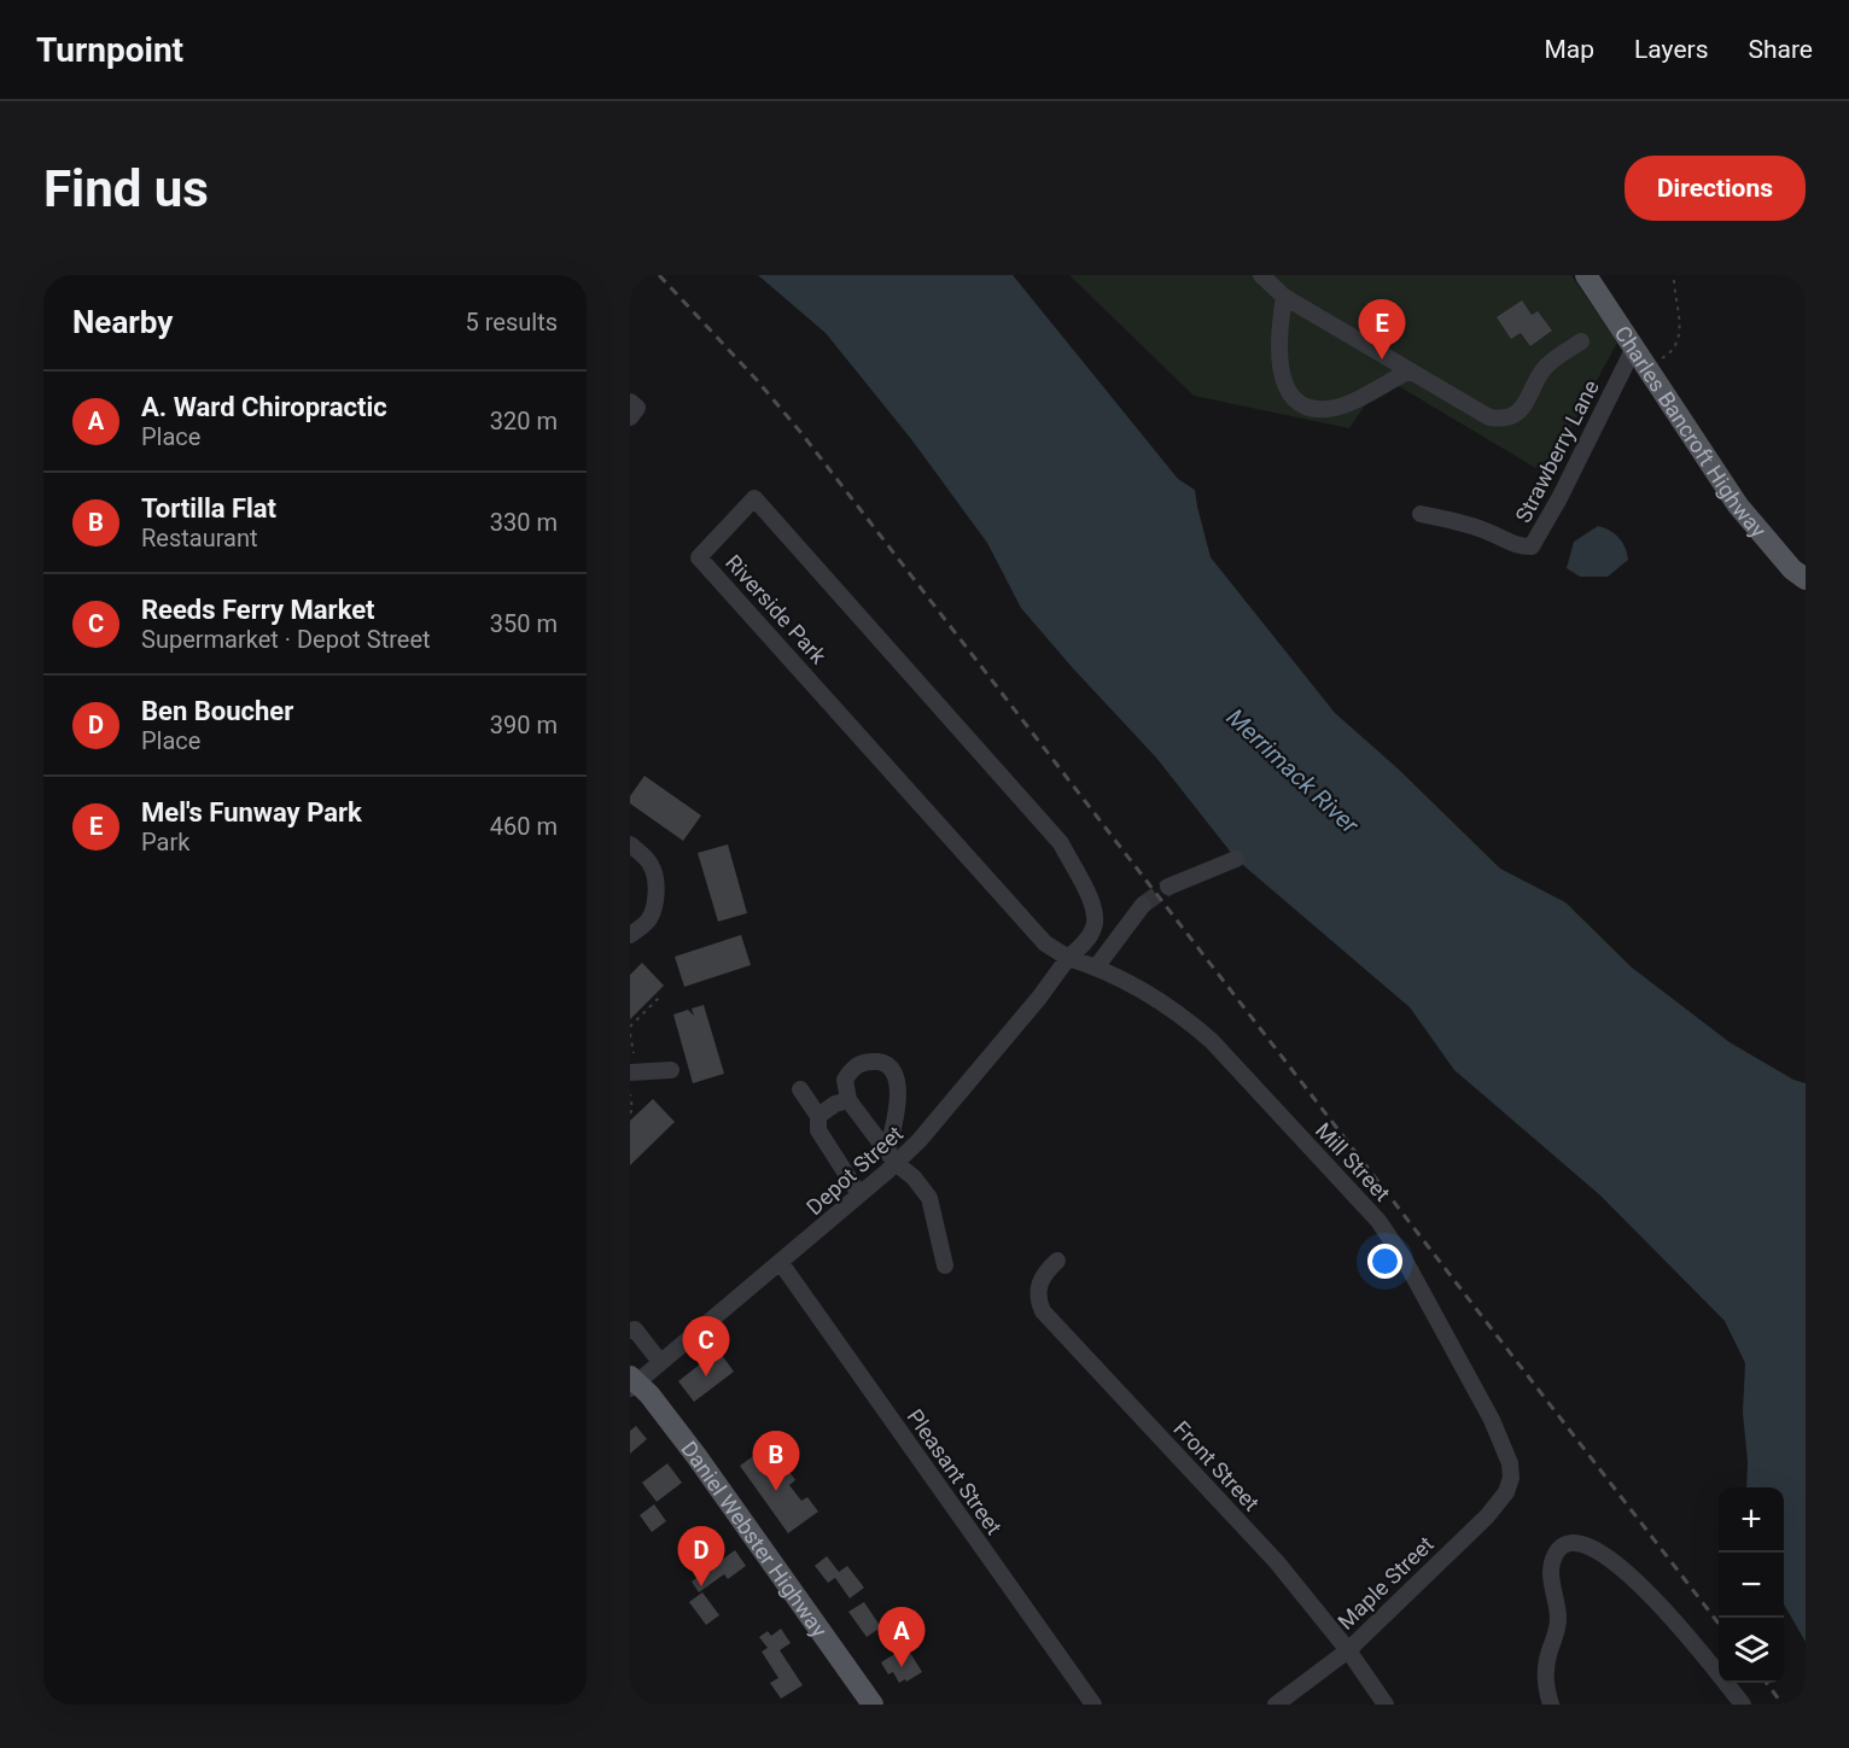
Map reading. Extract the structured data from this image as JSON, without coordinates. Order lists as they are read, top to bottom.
{
  "streets": {
    "main road": ["Charles Bancroft Highway", "Daniel Webster Highway"],
    "street": [
      "Strawberry Lane",
      "Riverside Park",
      "Mill Street",
      "Depot Street",
      "Front Street",
      "Pleasant Street",
      "Maple Street"
    ]
  },
  "crossings": [
    ["Charles Bancroft Highway", "Strawberry Lane"],
    ["Riverside Park", "Mill Street"],
    ["Riverside Park", "Depot Street"],
    ["Mill Street", "Depot Street"],
    ["Mill Street", "Maple Street"],
    ["Depot Street", "Pleasant Street"],
    ["Depot Street", "Daniel Webster Highway"],
    ["Front Street", "Maple Street"]
  ],
  "water": ["Merrimack River"],
  "page": {
    "header": "Turnpoint",
    "nav": ["Map", "Layers", "Share"],
    "buttons": "Directions",
    "title": "Find us",
    "heading": ["Nearby", "5 results"],
    "pins": [
      "E",
      "C",
      "B",
      "D",
      "A"
    ],
    "list": [
      {
        "mark": "A",
        "name": "A. Ward Chiropractic",
        "note": "Place",
        "value": "320 m"
      },
      {
        "mark": "B",
        "name": "Tortilla Flat",
        "note": "Restaurant",
        "value": "330 m"
      },
      {
        "mark": "C",
        "name": "Reeds Ferry Market",
        "note": "Supermarket · Depot Street",
        "value": "350 m"
      },
      {
        "mark": "D",
        "name": "Ben Boucher",
        "note": "Place",
        "value": "390 m"
      },
      {
        "mark": "E",
        "name": "Mel's Funway Park",
        "note": "Park",
        "value": "460 m"
      }
    ],
    "map_buttons": ["+", "−"]
  }
}
